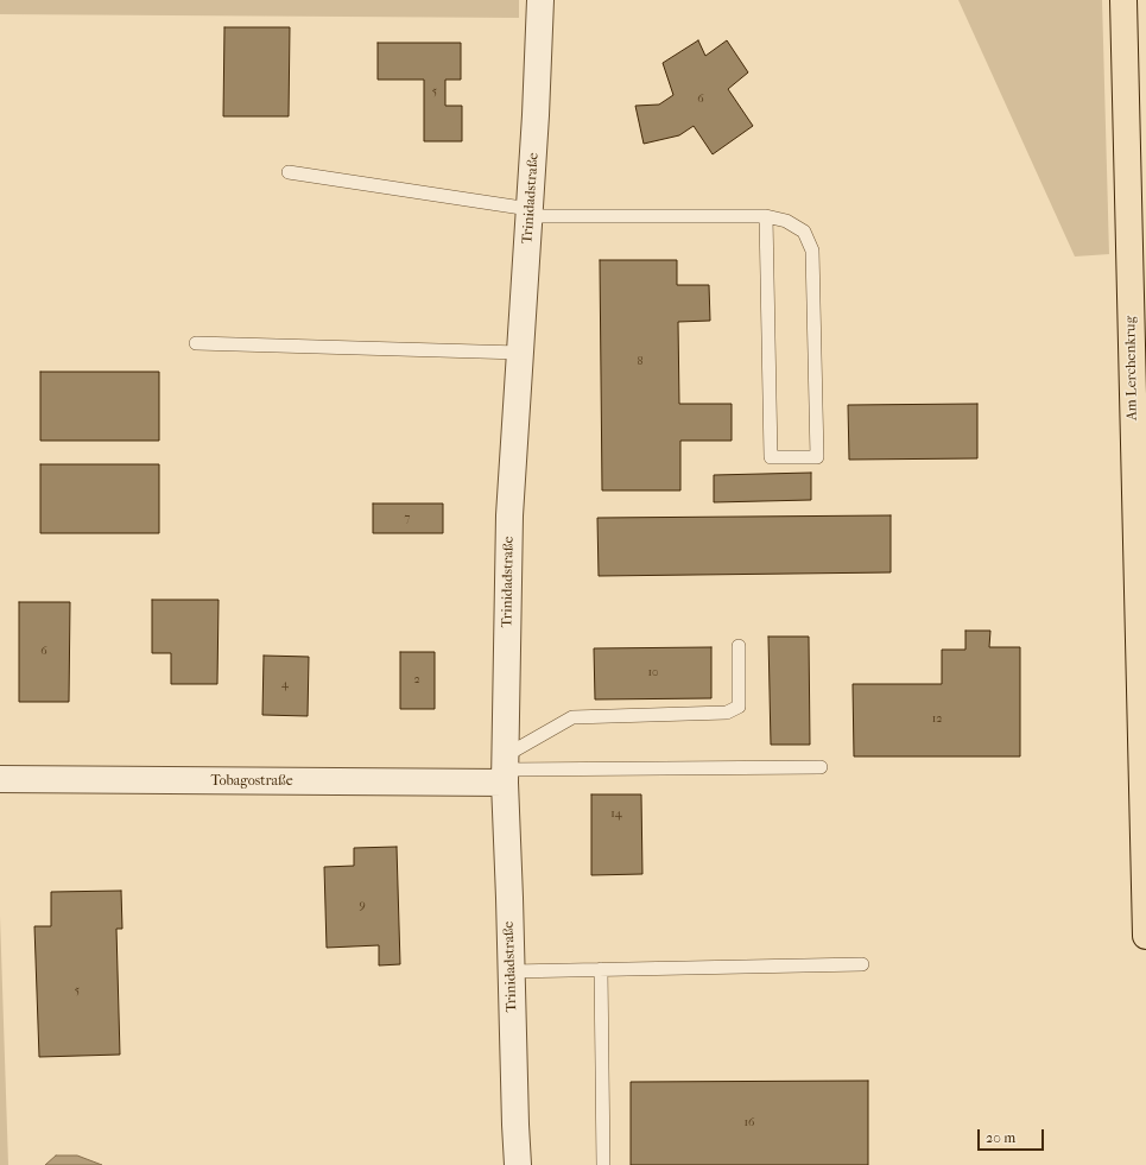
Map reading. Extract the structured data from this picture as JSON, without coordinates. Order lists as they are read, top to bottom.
{
  "streets": {
    "main road": ["Am Lerchenkrug"],
    "street": ["Trinidadstraße", "Tobagostraße"]
  },
  "crossings": [
    ["Trinidadstraße", "Tobagostraße"]
  ],
  "house_numbers": [
    "5",
    "6",
    "8",
    "7",
    "6",
    "10",
    "2",
    "4",
    "12",
    "14",
    "9",
    "5",
    "16"
  ],
  "scale_bar": "20 m"
}
